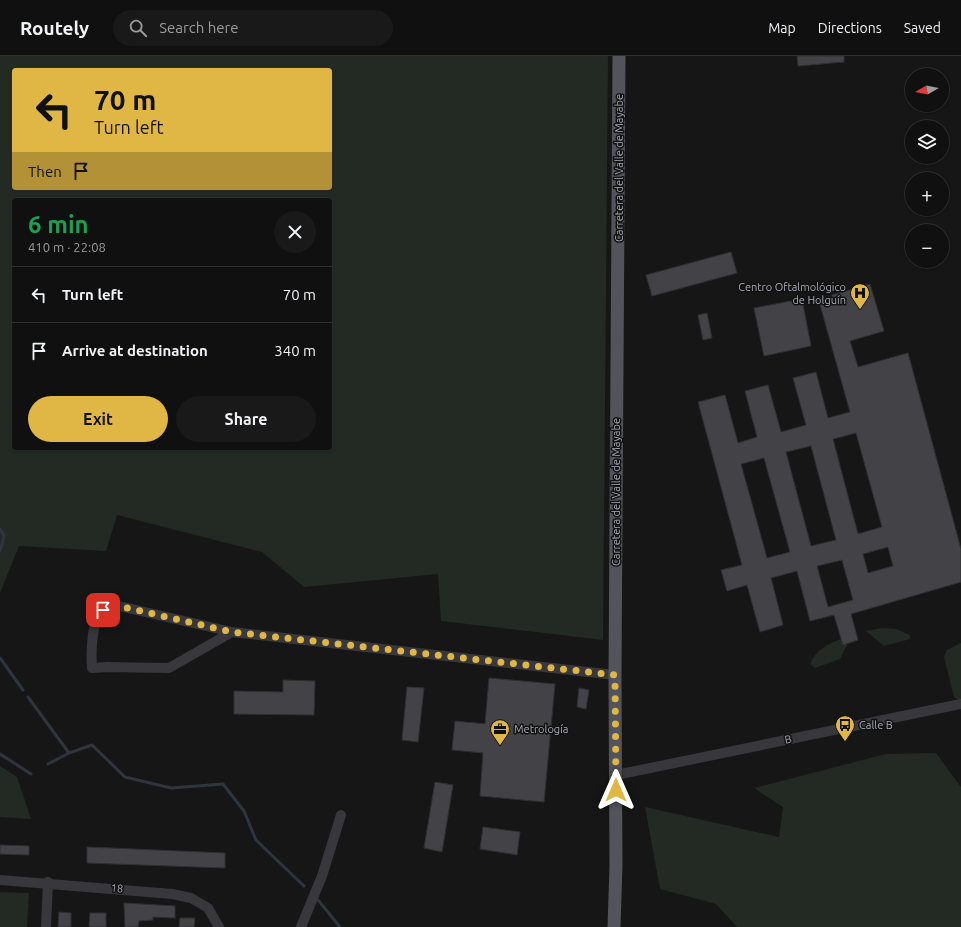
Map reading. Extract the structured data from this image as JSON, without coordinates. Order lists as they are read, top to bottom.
{
  "streets": {
    "main road": ["Carretera del Valle de Mayabe"],
    "street": ["B", "18"]
  },
  "crossings": [
    ["Carretera del Valle de Mayabe", "B"]
  ],
  "places": {
    "hospital": ["Centro Oftalmológico de Holguín"],
    "bus stop": ["Calle B"],
    "office": ["Metrología"]
  },
  "north": "left",
  "page": {
    "header": "Routely",
    "search": "Search here",
    "nav": ["Map", "Directions", "Saved"],
    "map_buttons": ["+", "−"],
    "turn": ["70 m", "Turn left"],
    "then": "Then",
    "heading": ["6 min", "410 m · 22:08"],
    "list": [
      {
        "name": "Turn left",
        "value": "70 m"
      },
      {
        "name": "Arrive at destination",
        "value": "340 m"
      }
    ],
    "buttons": ["Exit", "Share"]
  }
}
